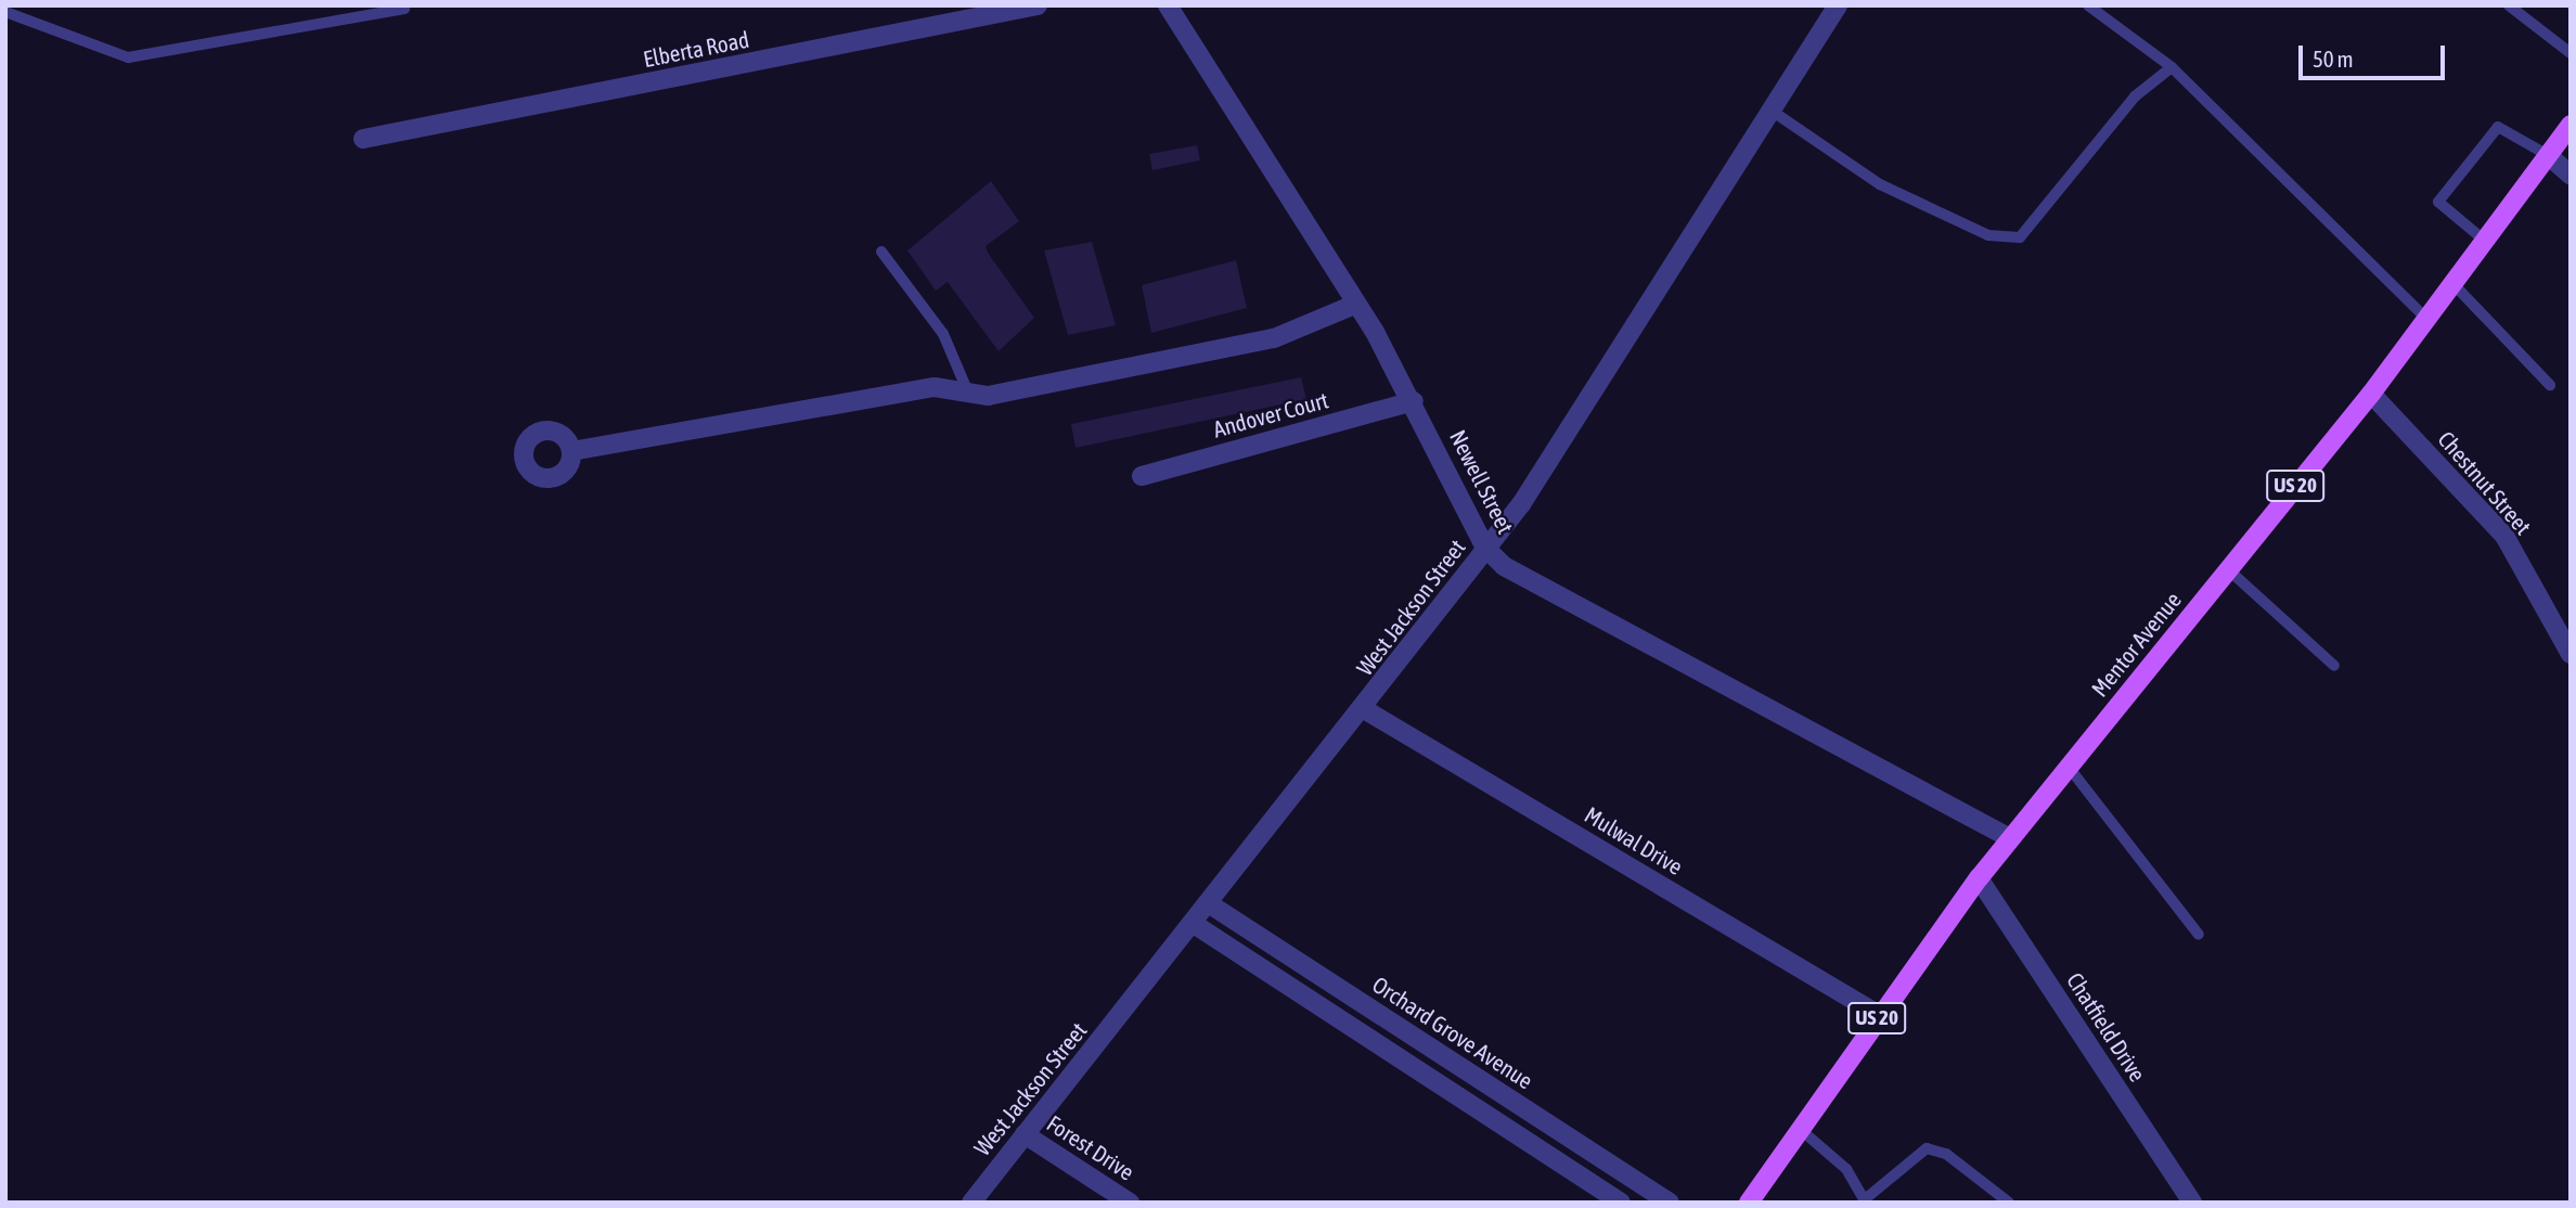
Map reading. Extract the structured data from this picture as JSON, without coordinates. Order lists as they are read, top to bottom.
{
  "streets": {
    "main road": ["US 20", "Mentor Avenue"],
    "street": [
      "Elberta Road",
      "Andover Court",
      "Newell Street",
      "Chestnut Street",
      "West Jackson Street",
      "Mulwal Drive",
      "Chatfield Drive",
      "Orchard Grove Avenue",
      "Forest Drive"
    ]
  },
  "crossings": [
    ["Andover Court", "Newell Street"],
    ["Newell Street", "West Jackson Street"],
    ["Newell Street", "Mentor Avenue"],
    ["Chestnut Street", "Mentor Avenue"],
    ["West Jackson Street", "Mulwal Drive"],
    ["West Jackson Street", "Orchard Grove Avenue"],
    ["West Jackson Street", "Forest Drive"],
    ["Mentor Avenue", "Mulwal Drive"],
    ["Mentor Avenue", "Chatfield Drive"]
  ],
  "scale_bar": "50 m"
}
